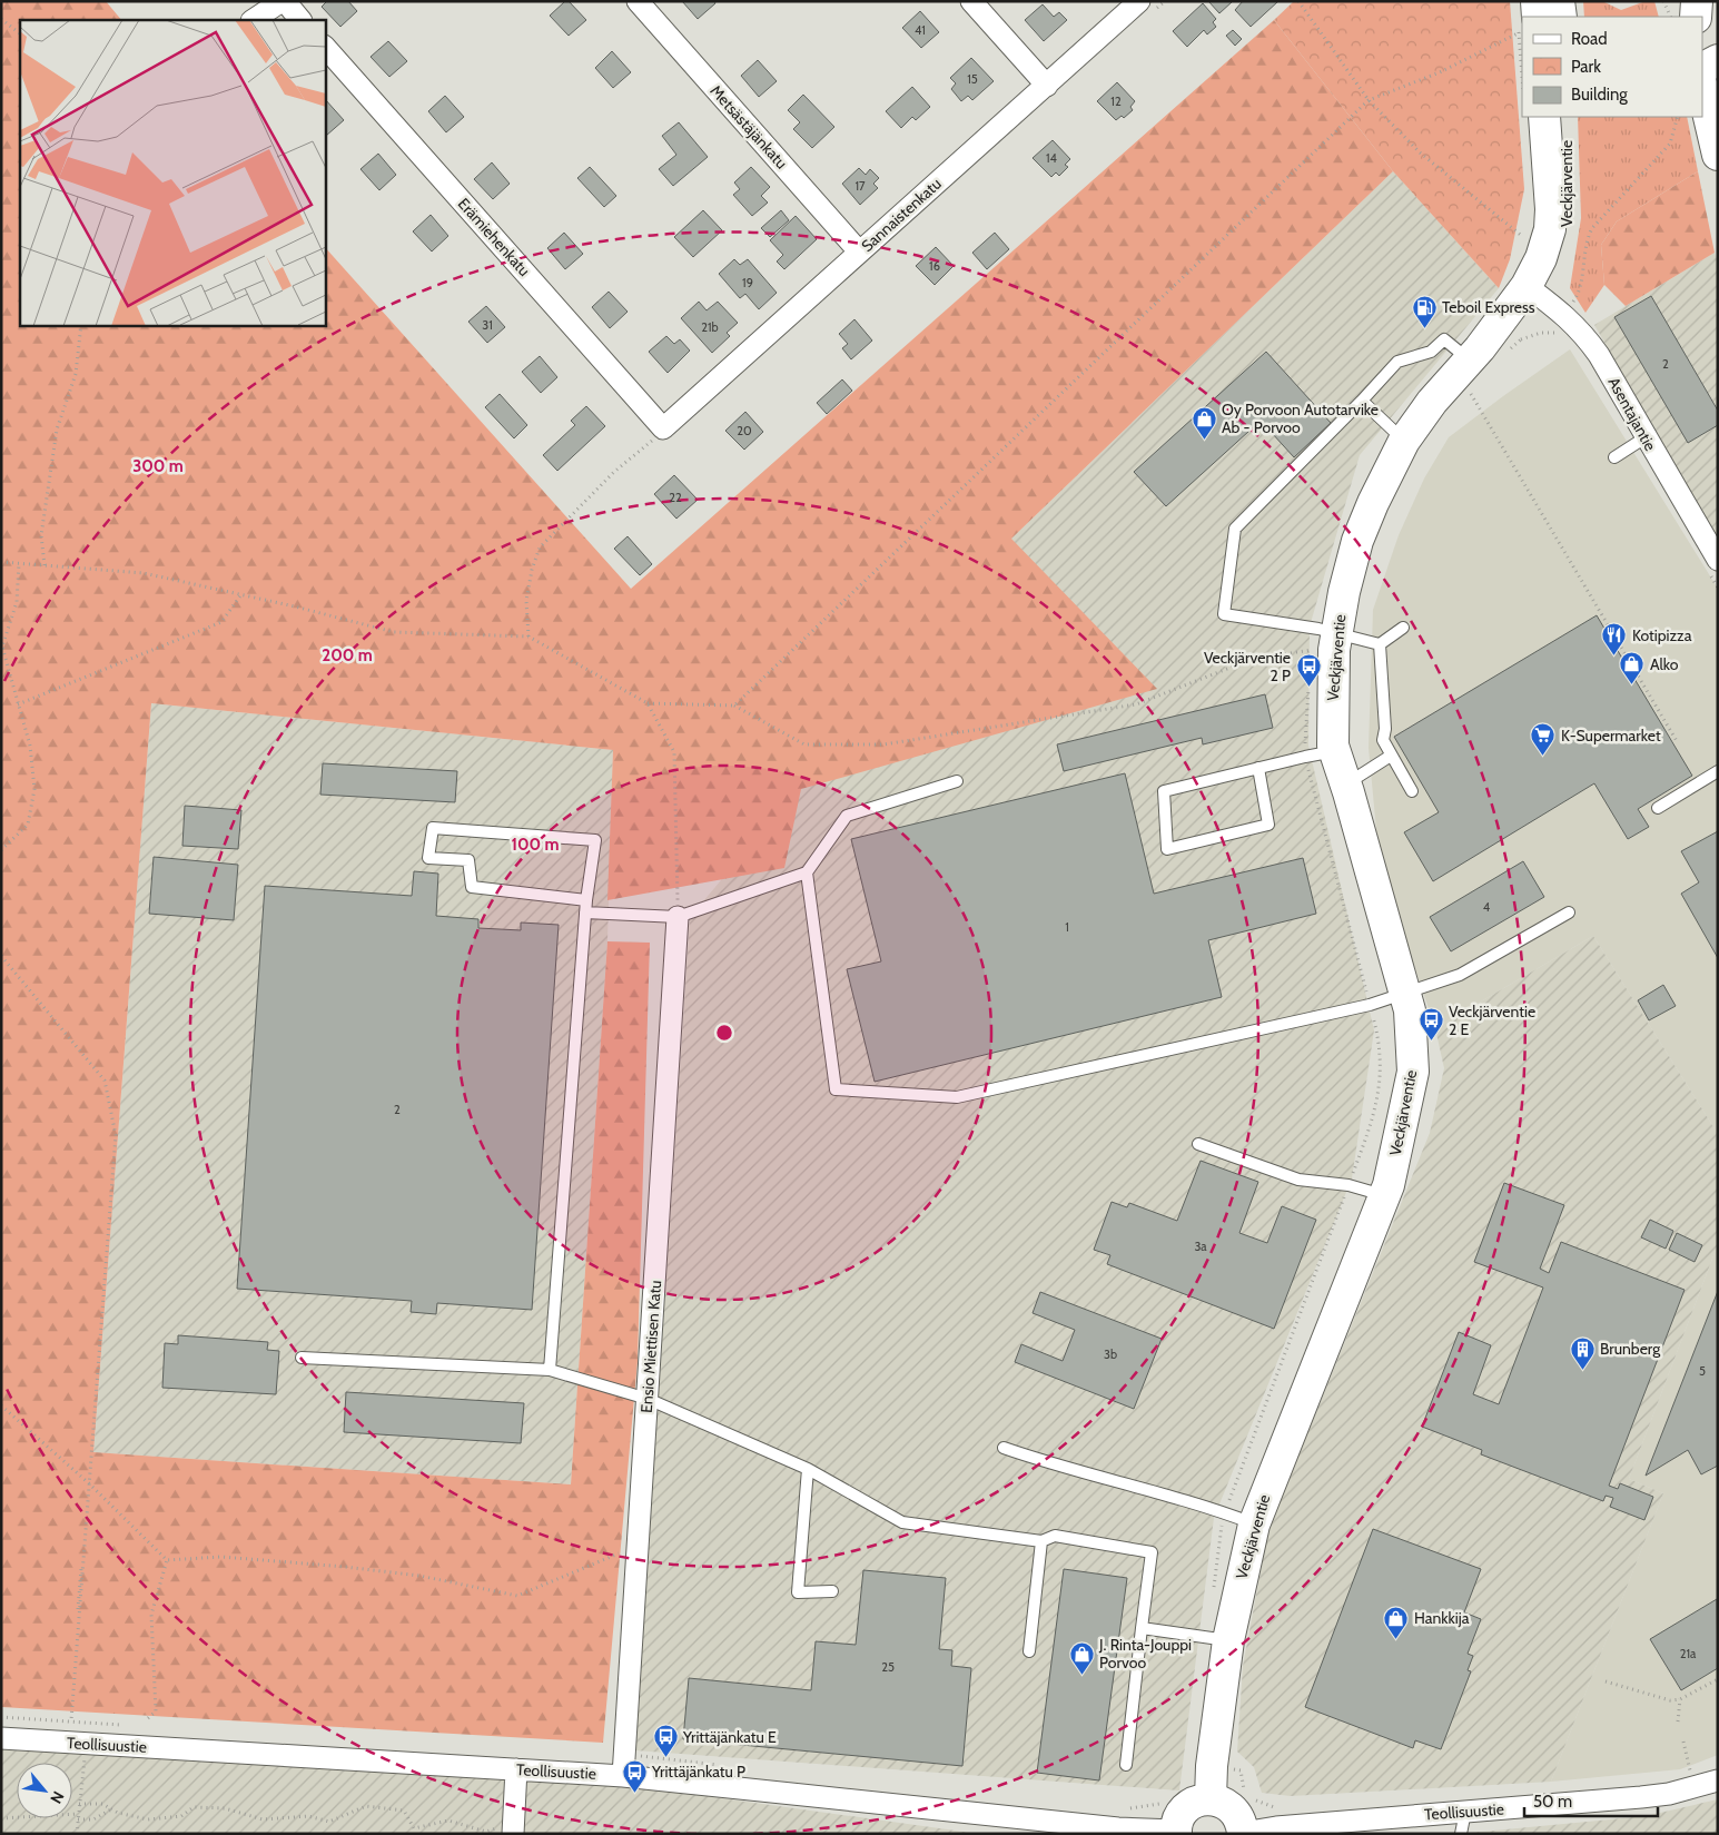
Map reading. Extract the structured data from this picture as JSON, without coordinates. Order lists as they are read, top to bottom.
{
  "streets": {
    "main road": ["Veckjärventie"],
    "street": [
      "Metsästäjänkatu",
      "Sannaistenkatu",
      "Erämiehenkatu",
      "Asentajantie",
      "Ensio Miettisen Katu",
      "Teollisuustie"
    ]
  },
  "crossings": [
    ["Metsästäjänkatu", "Sannaistenkatu"],
    ["Veckjärventie", "Asentajantie"],
    ["Sannaistenkatu", "Erämiehenkatu"],
    ["Ensio Miettisen Katu", "Teollisuustie"]
  ],
  "places": {
    "fuel station": ["Teboil Express"],
    "shop": [
      "Oy Porvoon Autotarvike Ab - Porvoo",
      "Alko",
      "Hankkija",
      "J. Rinta-Jouppi Porvoo"
    ],
    "restaurant": ["Kotipizza"],
    "bus stop": [
      "Veckjärventie 2 P",
      "Veckjärventie 2 E",
      "Yrittäjänkatu E",
      "Yrittäjänkatu P"
    ],
    "supermarket": ["K-Supermarket"],
    "building": ["Brunberg"]
  },
  "house_numbers": [
    "41",
    "15",
    "12",
    "14",
    "17",
    "16",
    "19",
    "31",
    "21b",
    "2",
    "20",
    "22",
    "4",
    "1",
    "2",
    "3a",
    "3b",
    "5",
    "21a",
    "25"
  ],
  "legend": ["Road", "Park", "Building"],
  "scale_bar": "50 m",
  "north": "bottom right",
  "rings": ["300 m", "200 m", "100 m"]
}
